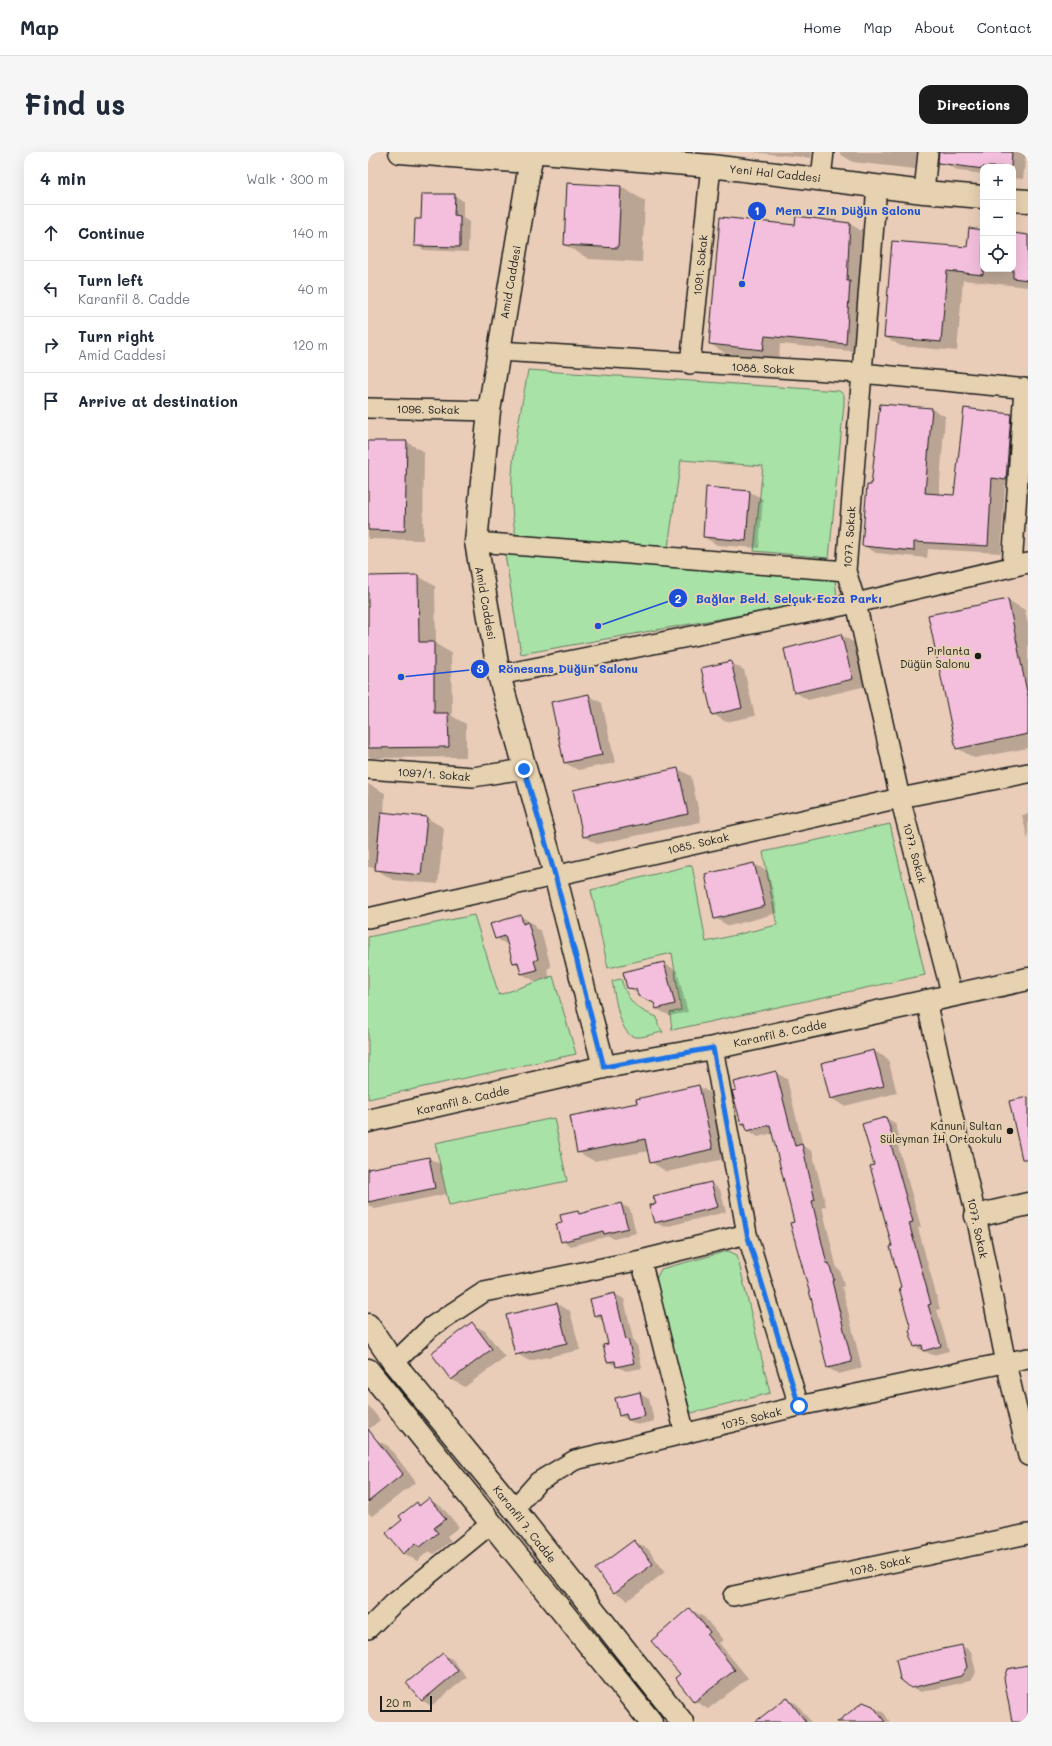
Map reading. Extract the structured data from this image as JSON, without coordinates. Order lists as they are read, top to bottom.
{
  "streets": {
    "street": [
      "Yeni Hal Caddesi",
      "1091. Sokak",
      "Amid Caddesi",
      "1088. Sokak",
      "1096. Sokak",
      "1077. Sokak",
      "1097/1. Sokak",
      "1085. Sokak",
      "Karanfil 8. Cadde",
      "1075. Sokak",
      "Karanfil 7. Cadde",
      "1078. Sokak"
    ]
  },
  "crossings": [
    ["Yeni Hal Caddesi", "1091. Sokak"],
    ["Yeni Hal Caddesi", "1077. Sokak"],
    ["1091. Sokak", "1088. Sokak"],
    ["Amid Caddesi", "1088. Sokak"],
    ["Amid Caddesi", "1096. Sokak"],
    ["Amid Caddesi", "1097/1. Sokak"],
    ["Amid Caddesi", "1085. Sokak"],
    ["Amid Caddesi", "Karanfil 8. Cadde"],
    ["1088. Sokak", "1077. Sokak"],
    ["1077. Sokak", "1085. Sokak"],
    ["1077. Sokak", "Karanfil 8. Cadde"],
    ["1077. Sokak", "1075. Sokak"],
    ["1075. Sokak", "Karanfil 7. Cadde"]
  ],
  "places": [
    "Mem u Zin Düğün Salonu",
    "Bağlar Beld. Selçuk Ecza Parkı",
    "Pırlanta Düğün Salonu",
    "Rönesans Düğün Salonu",
    "Kanuni Sultan Süleyman İH Ortaokulu"
  ],
  "scale_bar": "20 m",
  "page": {
    "header": "Map",
    "nav": [
      "Home",
      "Map",
      "About",
      "Contact"
    ],
    "buttons": "Directions",
    "title": "Find us",
    "heading": ["4 min", "Walk · 300 m"],
    "map_buttons": ["+", "−"],
    "list": [
      ["Continue", "140 m"],
      ["Turn left", "Karanfil 8. Cadde", "40 m"],
      ["Turn right", "Amid Caddesi", "120 m"],
      "Arrive at destination"
    ],
    "scale": "20 m"
  }
}
